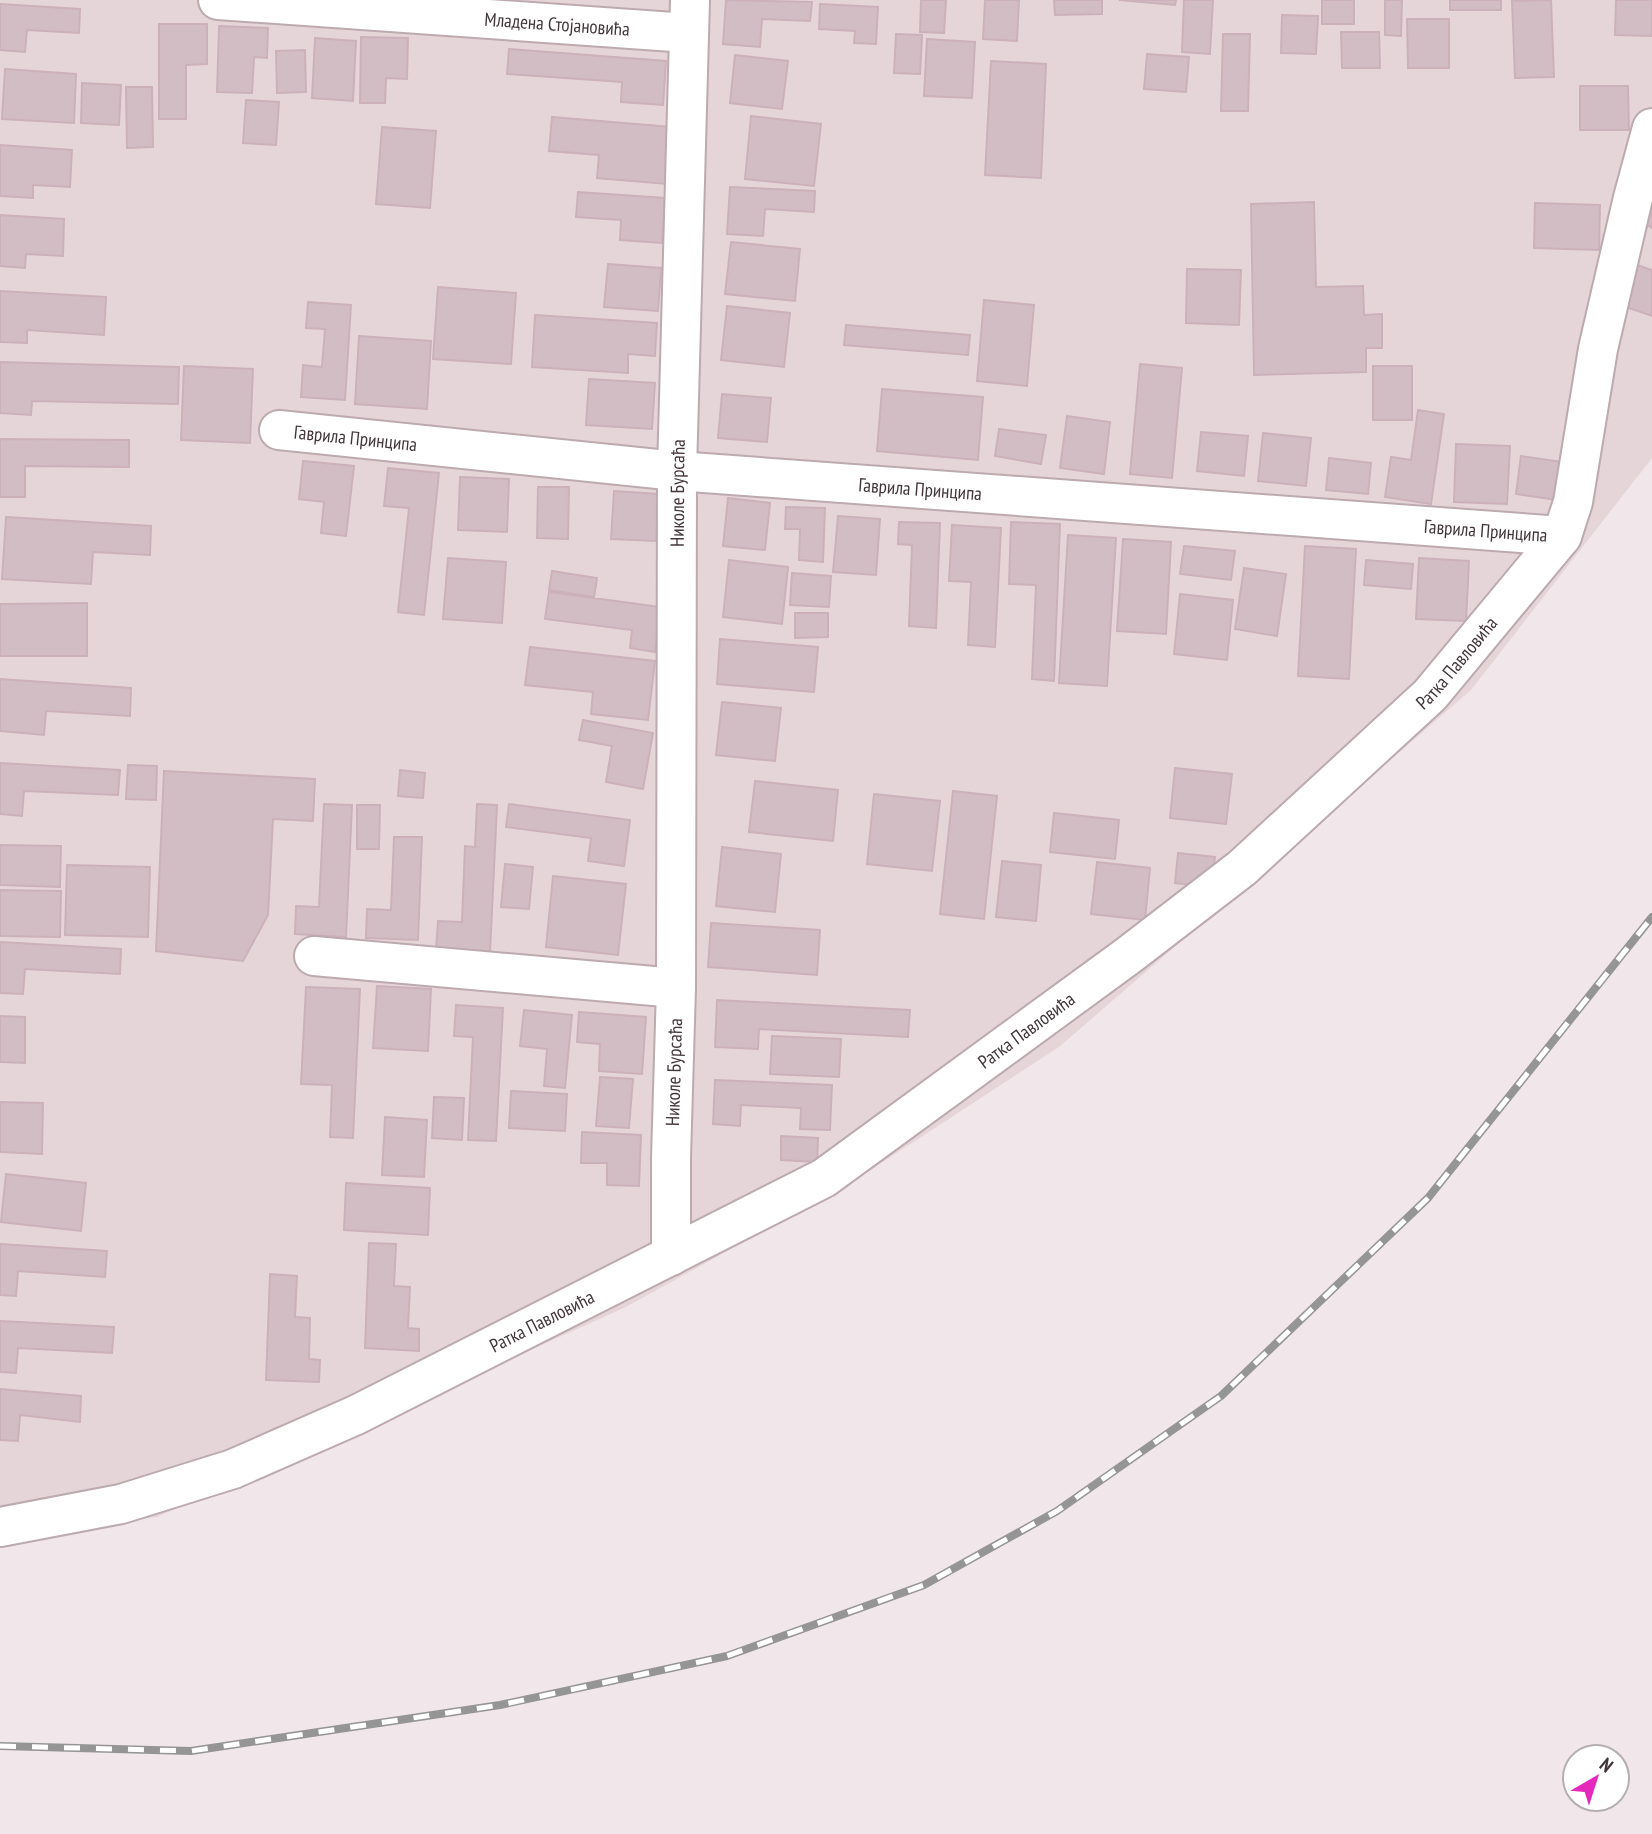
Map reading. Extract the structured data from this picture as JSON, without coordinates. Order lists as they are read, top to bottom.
{
  "streets": {
    "street": [
      "Младена Стојановића",
      "Гаврила Принципа",
      "Николе Бурсаћа",
      "Ратка Павловића"
    ]
  },
  "crossings": [
    ["Младена Стојановића", "Николе Бурсаћа"],
    ["Гаврила Принципа", "Николе Бурсаћа"],
    ["Гаврила Принципа", "Ратка Павловића"],
    ["Николе Бурсаћа", "Ратка Павловића"]
  ],
  "north": "top right"
}
